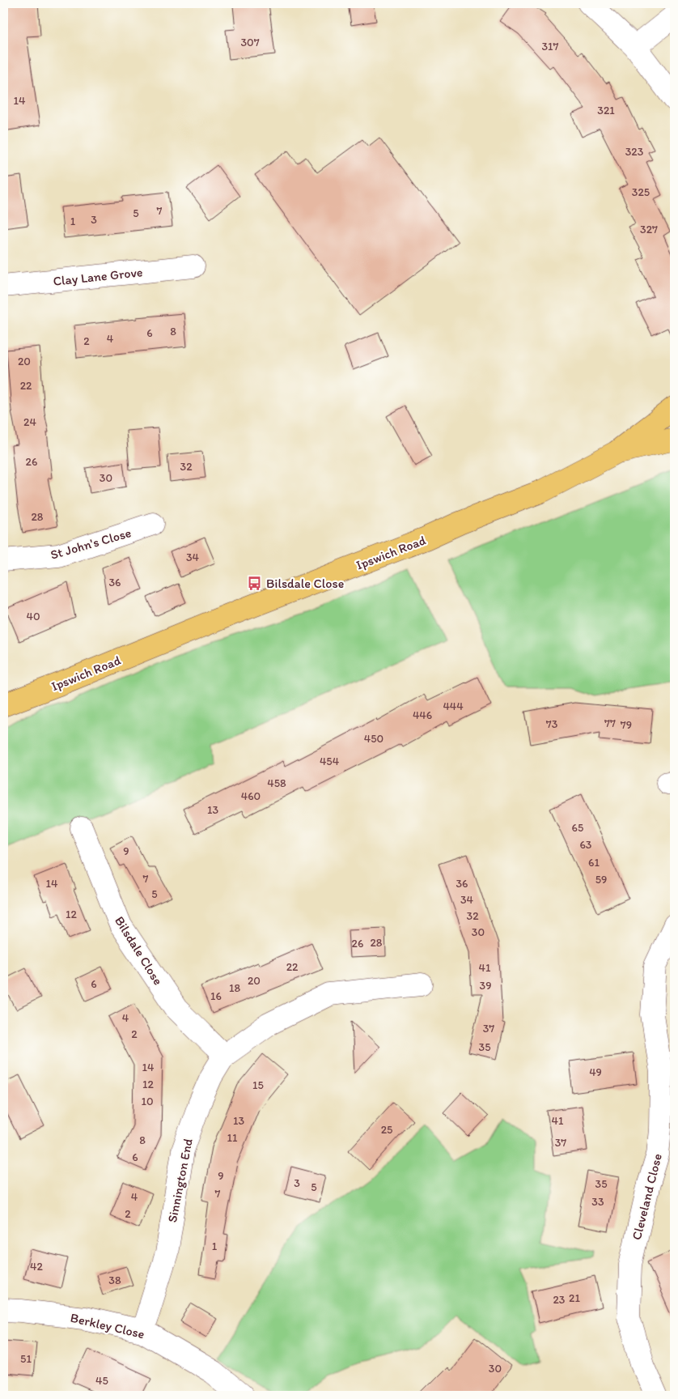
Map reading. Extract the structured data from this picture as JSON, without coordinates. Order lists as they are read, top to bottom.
{
  "streets": {
    "main road": ["Ipswich Road"],
    "street": [
      "Clay Lane Grove",
      "St John's Close",
      "Bilsdale Close",
      "Sinnington End",
      "Cleveland Close",
      "Berkley Close"
    ]
  },
  "crossings": [
    ["Bilsdale Close", "Sinnington End"],
    ["Sinnington End", "Berkley Close"]
  ],
  "places": {
    "bus stop": ["Bilsdale Close"]
  },
  "house_numbers": [
    "307",
    "317",
    "14",
    "321",
    "323",
    "325",
    "7",
    "5",
    "3",
    "1",
    "327",
    "8",
    "6",
    "4",
    "2",
    "20",
    "22",
    "24",
    "26",
    "32",
    "30",
    "28",
    "34",
    "36",
    "40",
    "444",
    "446",
    "77",
    "73",
    "79",
    "450",
    "454",
    "458",
    "460",
    "13",
    "65",
    "63",
    "9",
    "61",
    "7",
    "59",
    "14",
    "36",
    "5",
    "34",
    "12",
    "32",
    "30",
    "28",
    "26",
    "22",
    "41",
    "20",
    "6",
    "39",
    "18",
    "16",
    "4",
    "37",
    "2",
    "35",
    "14",
    "49",
    "12",
    "15",
    "10",
    "13",
    "41",
    "25",
    "11",
    "8",
    "37",
    "6",
    "9",
    "3",
    "35",
    "5",
    "7",
    "4",
    "33",
    "2",
    "1",
    "42",
    "38",
    "21",
    "23",
    "51",
    "30",
    "45"
  ]
}
